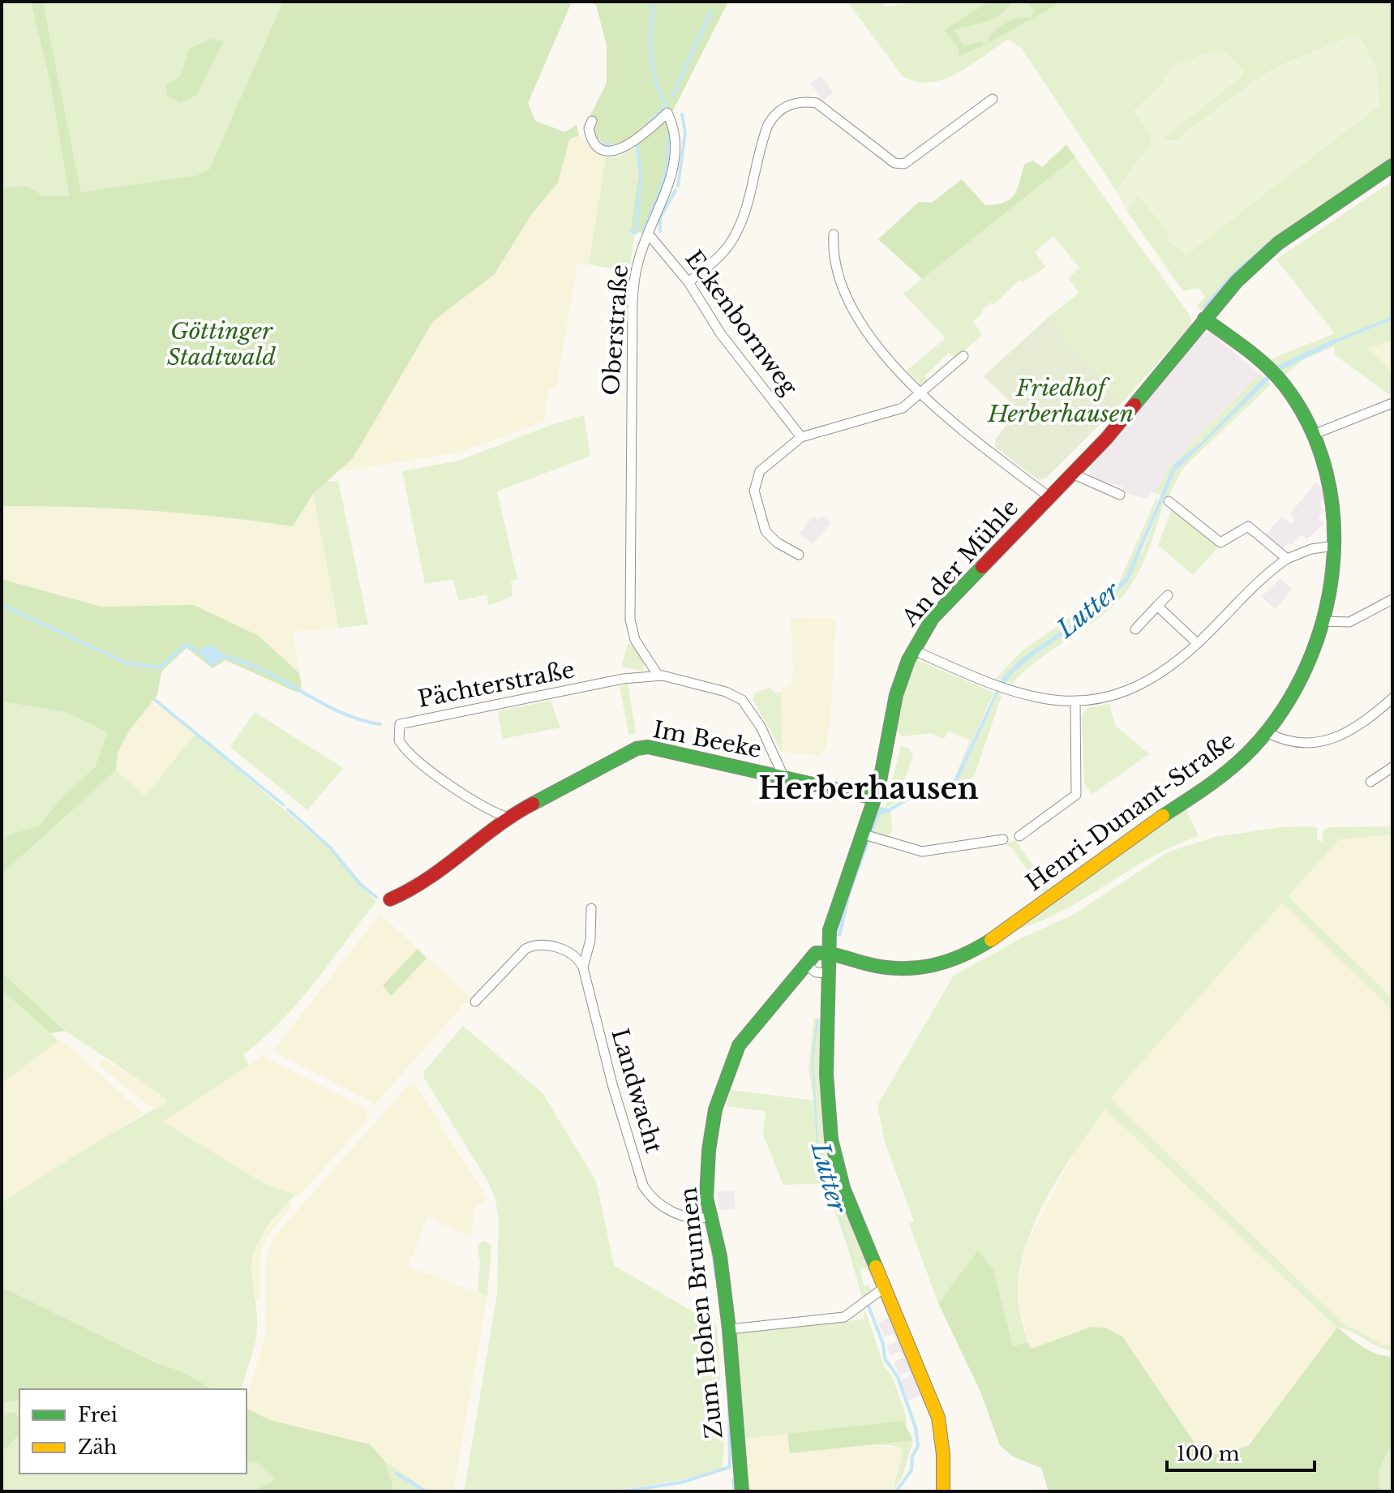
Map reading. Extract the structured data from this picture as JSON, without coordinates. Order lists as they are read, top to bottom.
{
  "streets": {
    "street": [
      "Eckenbornweg",
      "Oberstraße",
      "An der Mühle",
      "Pächterstraße",
      "Im Beeke",
      "Henri-Dunant-Straße",
      "Landwacht",
      "Zum Hohen Brunnen"
    ]
  },
  "crossings": [
    ["Eckenbornweg", "Oberstraße"],
    ["Oberstraße", "Pächterstraße"],
    ["An der Mühle", "Im Beeke"],
    ["An der Mühle", "Henri-Dunant-Straße"],
    ["An der Mühle", "Zum Hohen Brunnen"],
    ["Pächterstraße", "Im Beeke"],
    ["Henri-Dunant-Straße", "Zum Hohen Brunnen"],
    ["Landwacht", "Zum Hohen Brunnen"]
  ],
  "districts": ["Herberhausen"],
  "water": ["Lutter"],
  "parks": ["Göttinger Stadtwald", "Friedhof Herberhausen"],
  "legend": ["Frei", "Zäh"],
  "scale_bar": "100 m"
}
